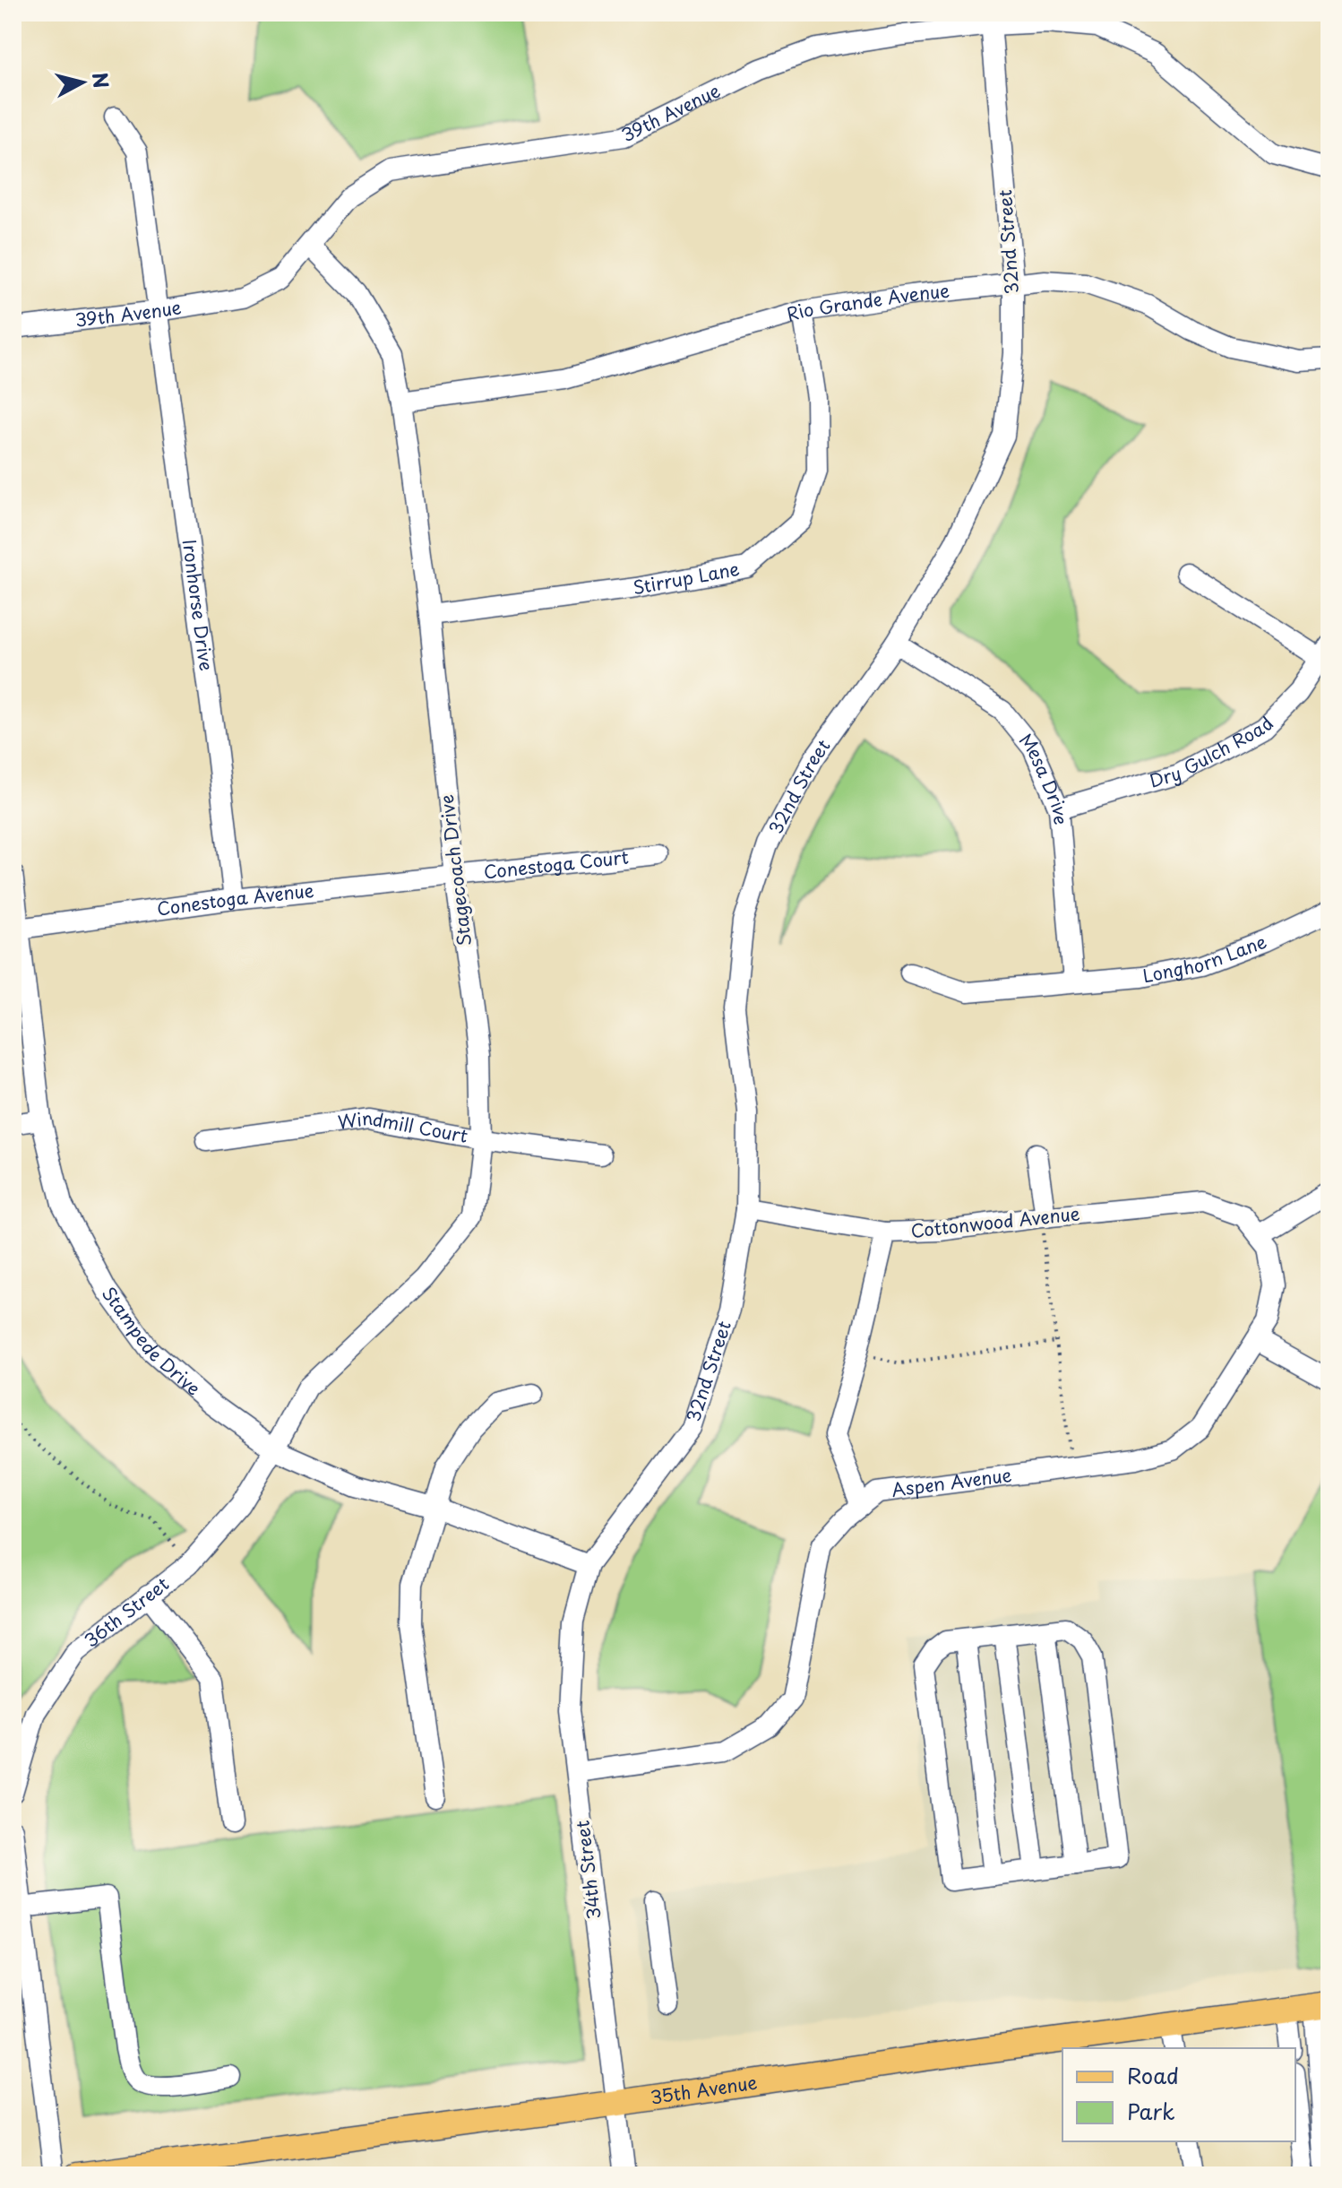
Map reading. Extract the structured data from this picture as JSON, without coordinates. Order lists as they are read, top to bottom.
{
  "streets": {
    "main road": ["35th Avenue"],
    "street": [
      "39th Avenue",
      "32nd Street",
      "Rio Grande Avenue",
      "Stirrup Lane",
      "Ironhorse Drive",
      "Dry Gulch Road",
      "Mesa Drive",
      "Conestoga Court",
      "Stagecoach Drive",
      "Conestoga Avenue",
      "Longhorn Lane",
      "Windmill Court",
      "Cottonwood Avenue",
      "Stampede Drive",
      "Aspen Avenue",
      "36th Street",
      "34th Street"
    ]
  },
  "crossings": [
    ["39th Avenue", "32nd Street"],
    ["39th Avenue", "Ironhorse Drive"],
    ["39th Avenue", "Stagecoach Drive"],
    ["32nd Street", "Rio Grande Avenue"],
    ["32nd Street", "Mesa Drive"],
    ["32nd Street", "Cottonwood Avenue"],
    ["32nd Street", "Stampede Drive"],
    ["32nd Street", "34th Street"],
    ["Rio Grande Avenue", "Stirrup Lane"],
    ["Rio Grande Avenue", "Stagecoach Drive"],
    ["Stirrup Lane", "Stagecoach Drive"],
    ["Ironhorse Drive", "Conestoga Avenue"],
    ["Dry Gulch Road", "Mesa Drive"],
    ["Mesa Drive", "Longhorn Lane"],
    ["Conestoga Court", "Stagecoach Drive"],
    ["Conestoga Court", "Conestoga Avenue"],
    ["Stagecoach Drive", "Conestoga Avenue"],
    ["Stagecoach Drive", "Windmill Court"],
    ["Stagecoach Drive", "Stampede Drive"],
    ["Stagecoach Drive", "36th Street"],
    ["Conestoga Avenue", "Stampede Drive"],
    ["Cottonwood Avenue", "Aspen Avenue"],
    ["Stampede Drive", "36th Street"],
    ["Stampede Drive", "34th Street"],
    ["Aspen Avenue", "34th Street"],
    ["34th Street", "35th Avenue"]
  ],
  "legend": ["Road", "Park"],
  "north": "right"
}
